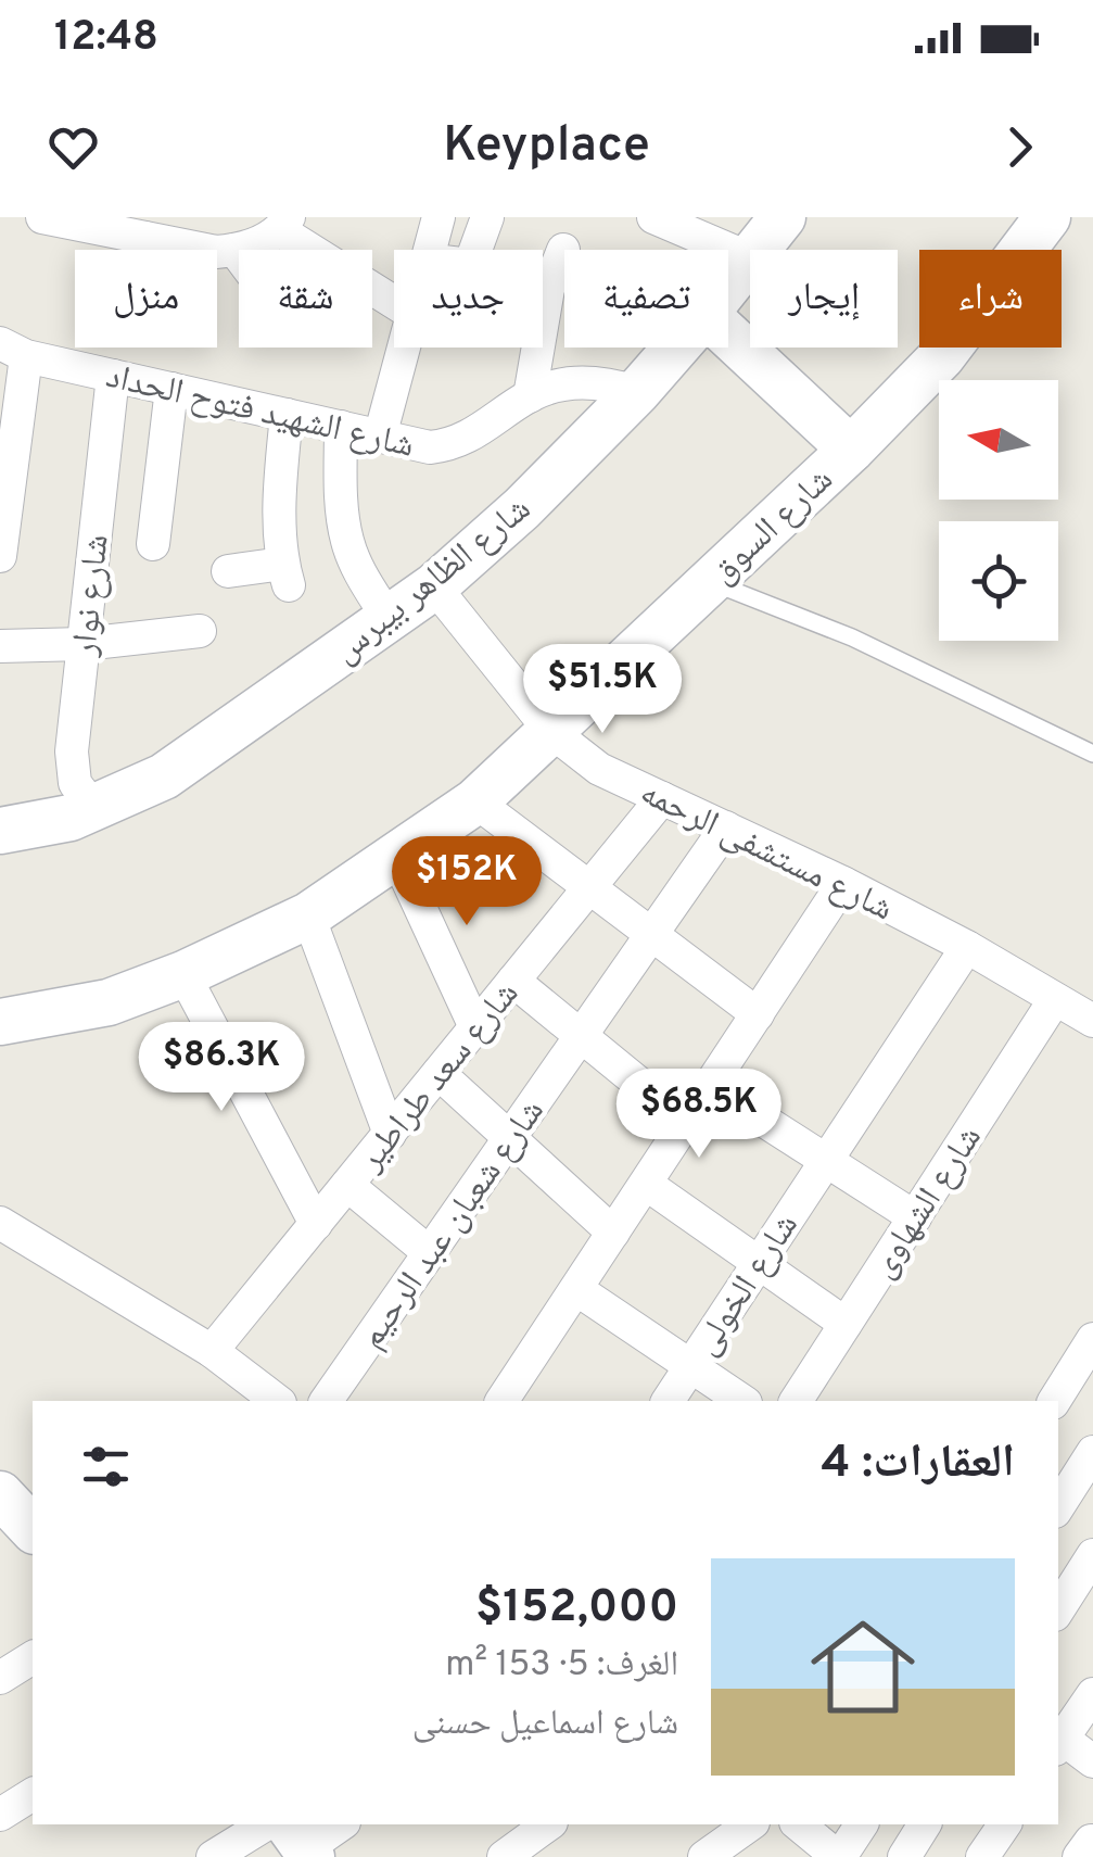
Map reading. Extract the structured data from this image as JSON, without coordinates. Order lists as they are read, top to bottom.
{
  "streets": {
    "main road": ["شارع السوق", "شارع الظاهر بيبرس"],
    "street": [
      "شارع الشهيد فتوح الحداد",
      "شارع نوار",
      "شارع مستشفى الرحمه",
      "شارع سعد طراطير",
      "شارع الشهاوى",
      "شارع شعبان عبد الرحيم",
      "شارع الخولى"
    ]
  },
  "crossings": [
    ["شارع الشهيد فتوح الحداد", "شارع الظاهر بيبرس"],
    ["شارع الشهيد فتوح الحداد", "شارع نوار"],
    ["شارع السوق", "شارع مستشفى الرحمه"],
    ["شارع الظاهر بيبرس", "شارع نوار"],
    ["شارع الظاهر بيبرس", "شارع مستشفى الرحمه"],
    ["شارع مستشفى الرحمه", "شارع سعد طراطير"],
    ["شارع مستشفى الرحمه", "شارع الشهاوى"],
    ["شارع مستشفى الرحمه", "شارع شعبان عبد الرحيم"],
    ["شارع مستشفى الرحمه", "شارع الخولى"]
  ],
  "north": "left",
  "page": {
    "status": "12:48",
    "header": "Keyplace",
    "chip": [
      "شراء",
      "إيجار",
      "تصفية",
      "جديد",
      "شقة",
      "منزل"
    ],
    "price": [
      "$51.5K",
      "$152K",
      "$86.3K",
      "$68.5K"
    ],
    "heading": "العقارات: 4",
    "list": [
      {
        "name": "$152,000",
        "note": "الغرف: 5 · 153 m² · شارع اسماعيل حسنى"
      }
    ]
  }
}
